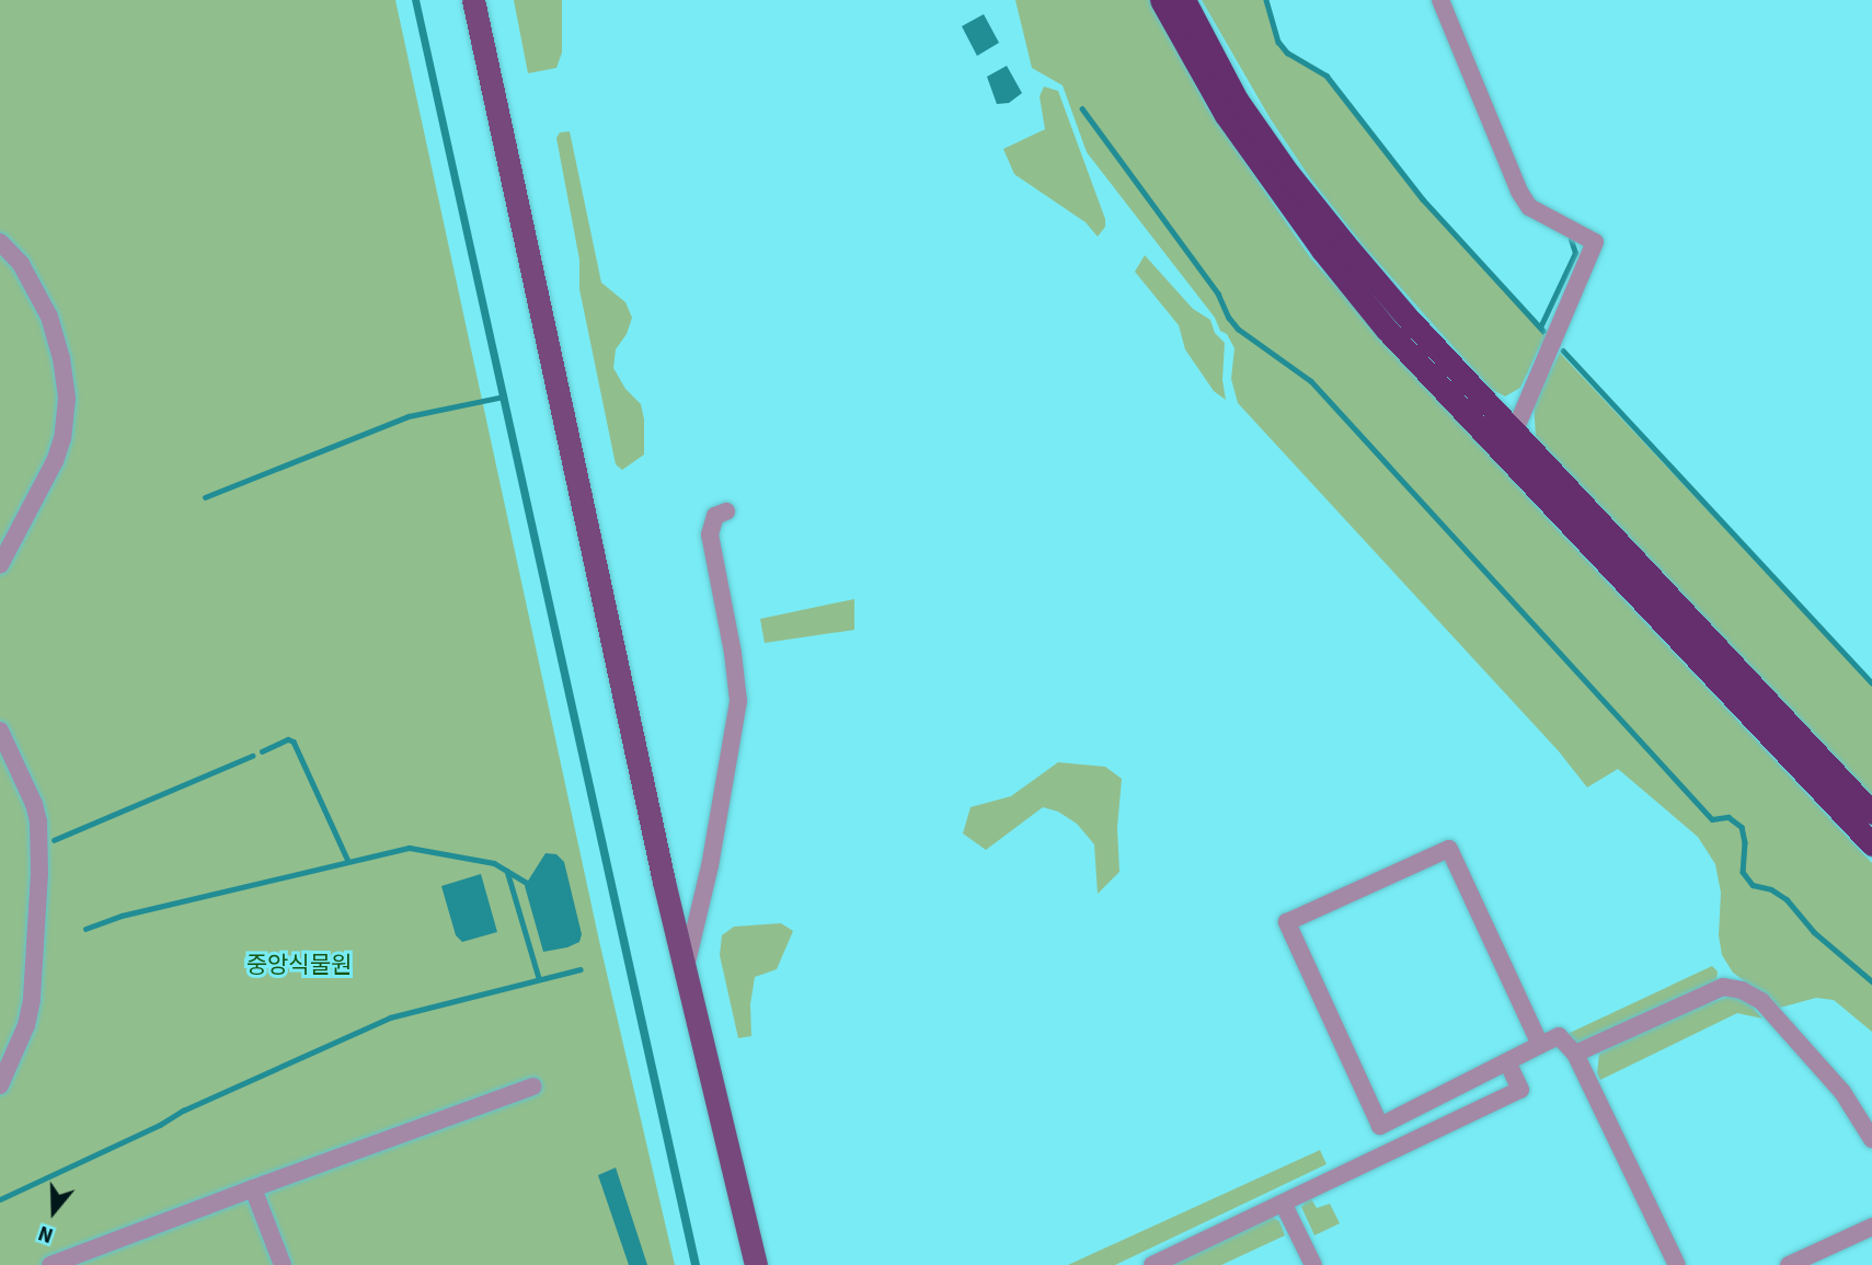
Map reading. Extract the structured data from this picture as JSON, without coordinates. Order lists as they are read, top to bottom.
{
  "parks": ["중앙식물원"],
  "north": "bottom"
}
